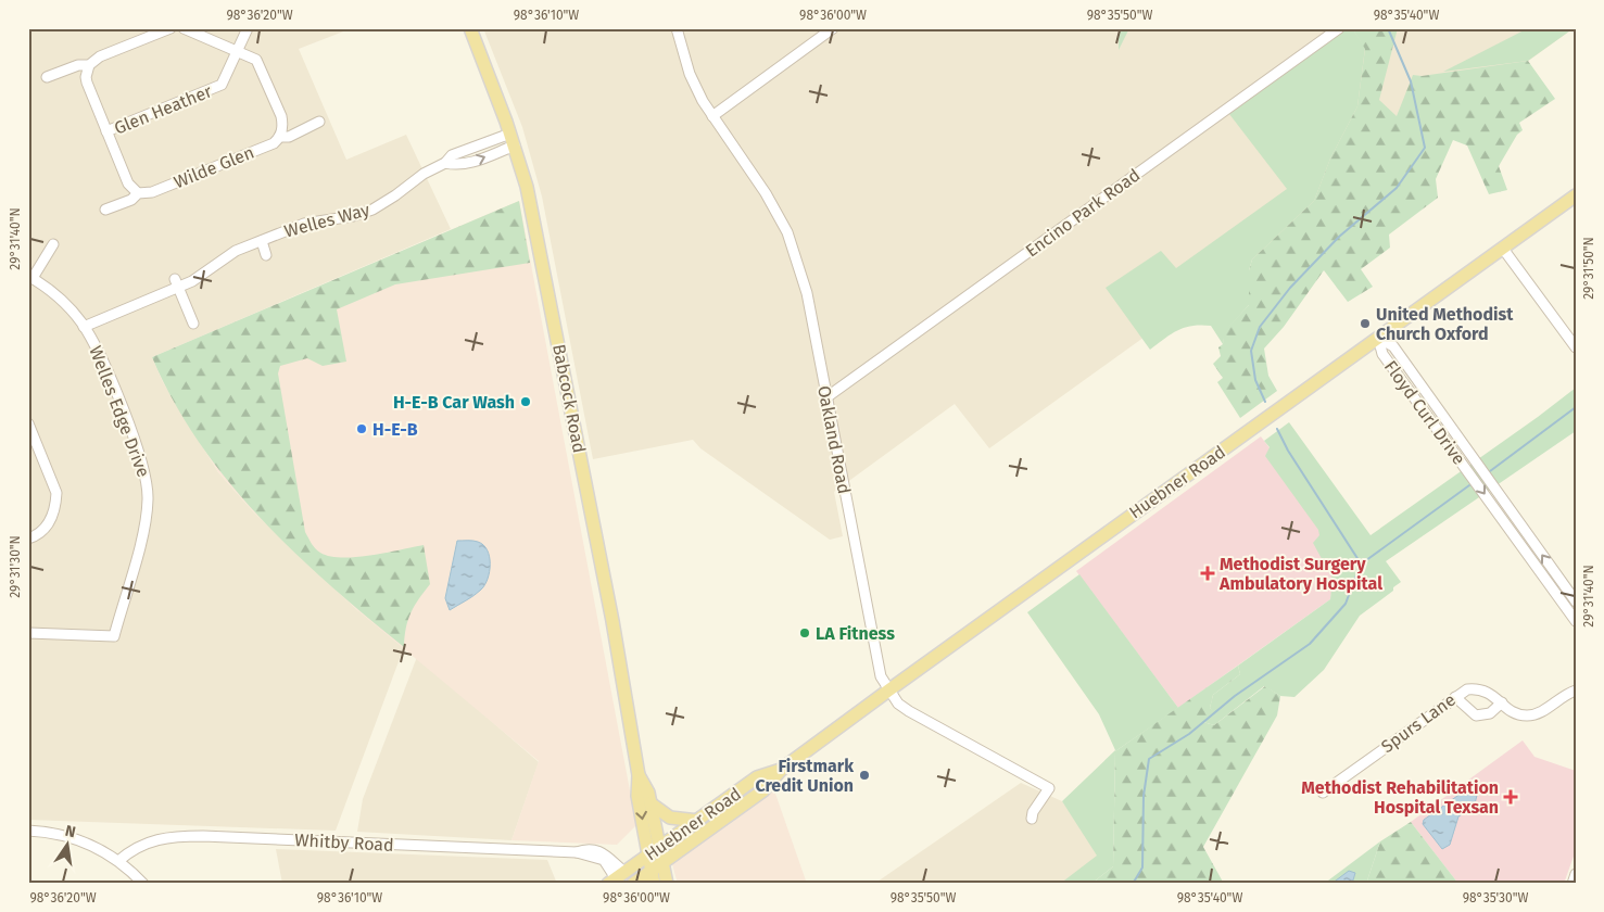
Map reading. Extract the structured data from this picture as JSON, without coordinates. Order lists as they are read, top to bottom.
{
  "streets": {
    "main road": ["Babcock Road", "Huebner Road"],
    "street": [
      "Glen Heather",
      "Wilde Glen",
      "Encino Park Road",
      "Welles Way",
      "Welles Edge Drive",
      "Floyd Curl Drive",
      "Oakland Road",
      "Spurs Lane",
      "Whitby Road"
    ]
  },
  "crossings": [
    ["Encino Park Road", "Oakland Road"],
    ["Welles Way", "Babcock Road"],
    ["Welles Way", "Welles Edge Drive"],
    ["Babcock Road", "Huebner Road"],
    ["Floyd Curl Drive", "Huebner Road"],
    ["Oakland Road", "Huebner Road"],
    ["Huebner Road", "Whitby Road"]
  ],
  "places": {
    "other": [
      "United Methodist Church Oxford",
      "H-E-B Car Wash",
      "H-E-B",
      "LA Fitness",
      "Firstmark Credit Union"
    ],
    "health": ["Methodist Surgery Ambulatory Hospital", "Methodist Rehabilitation Hospital Texsan"]
  },
  "north": "top",
  "coordinates": [
    "98°36'20\"W",
    "98°36'10\"W",
    "98°36'00\"W",
    "98°35'50\"W",
    "98°35'40\"W",
    "29°31'40\"N",
    "29°31'50\"N",
    "29°31'30\"N",
    "98°35'30\"W"
  ]
}
